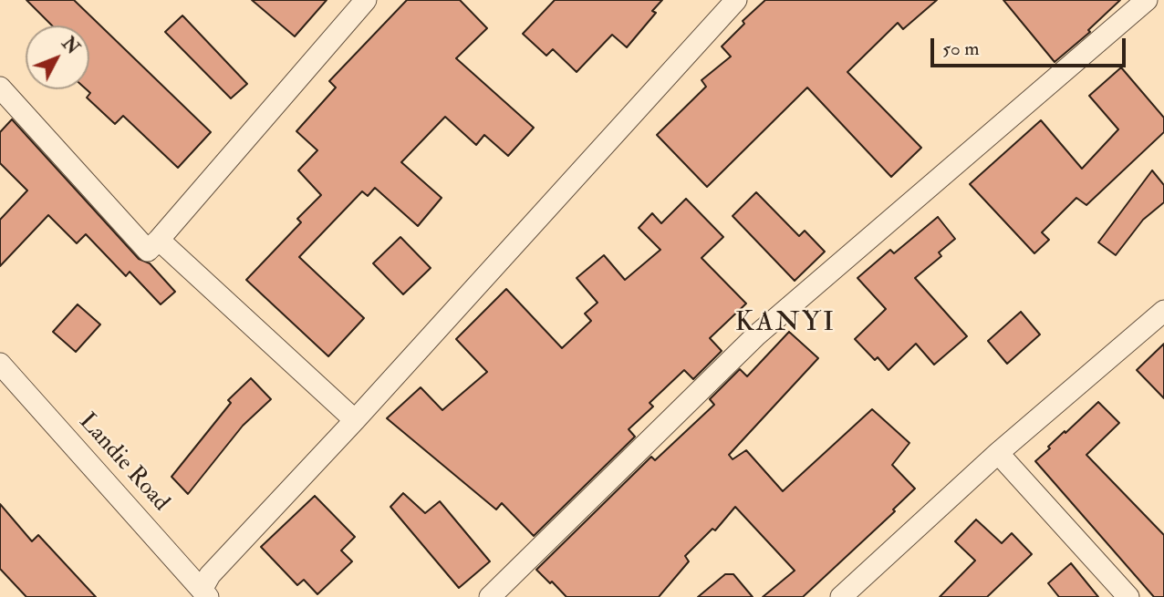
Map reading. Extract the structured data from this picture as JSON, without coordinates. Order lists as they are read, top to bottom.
{
  "streets": {
    "street": ["Landie Road"]
  },
  "districts": ["KANYI"],
  "scale_bar": "50 m",
  "north": "top right"
}
